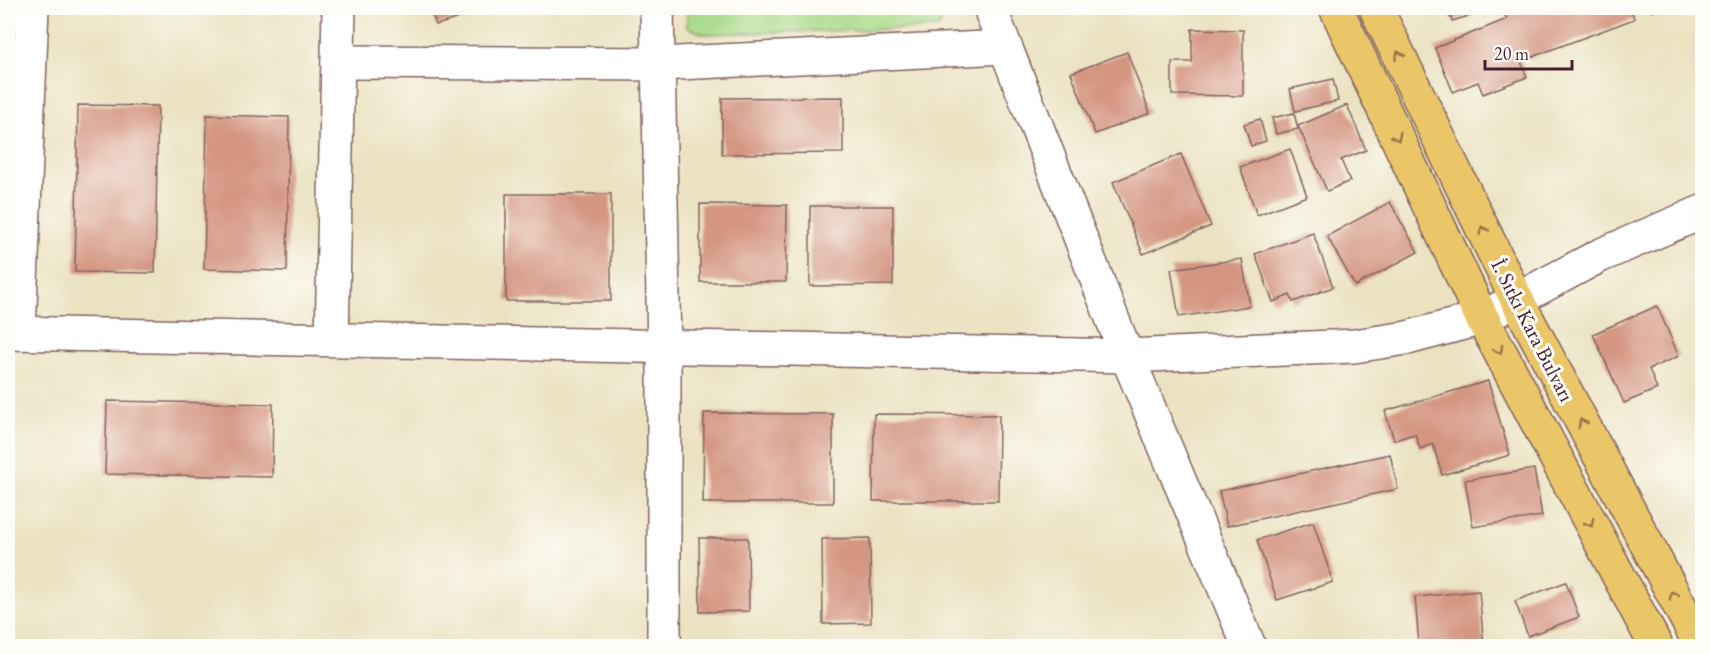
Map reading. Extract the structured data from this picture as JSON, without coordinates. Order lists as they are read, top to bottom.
{
  "streets": {
    "main road": ["İ. Sıtkı Kara Bulvarı"]
  },
  "scale_bar": "20 m"
}
